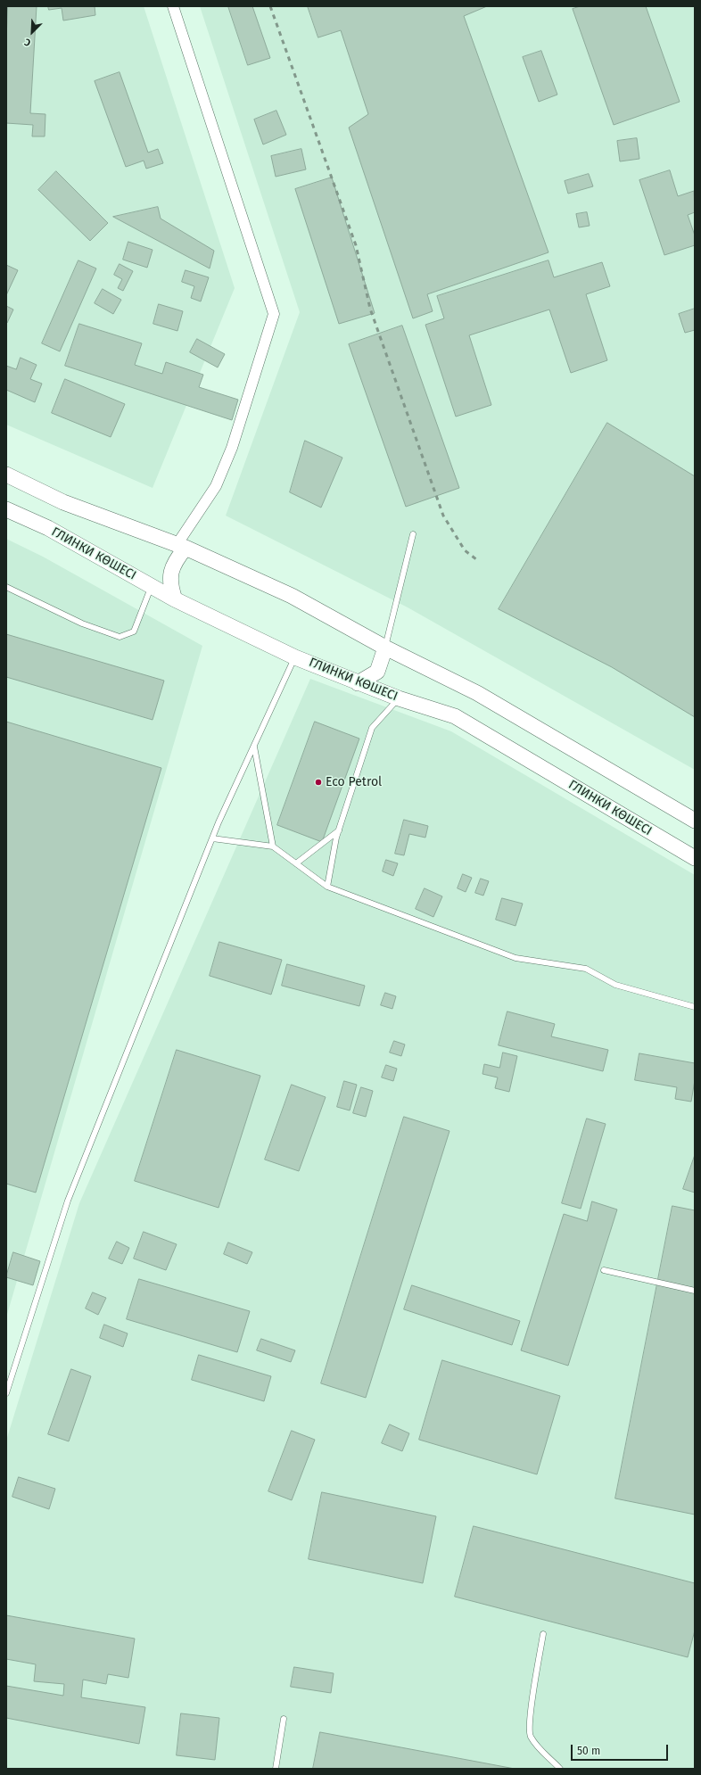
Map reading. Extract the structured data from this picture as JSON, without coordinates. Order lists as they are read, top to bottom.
{
  "streets": {
    "main road": ["ГЛИНКИ КӨШЕСІ"]
  },
  "places": ["Eco Petrol"],
  "scale_bar": "50 m",
  "north": "bottom left"
}
